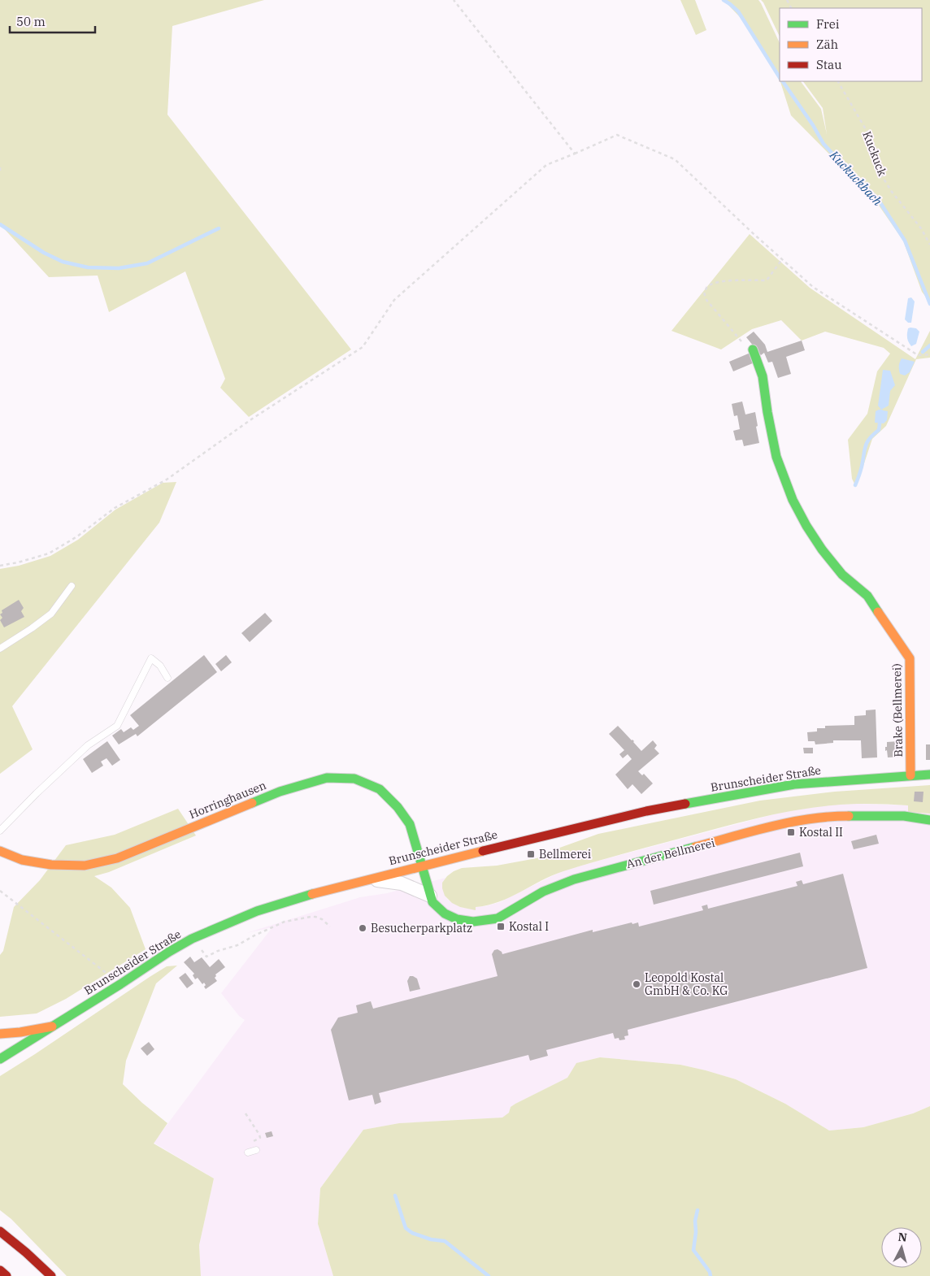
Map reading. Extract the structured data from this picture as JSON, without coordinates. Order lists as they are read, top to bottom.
{
  "streets": {
    "main road": [
      "Brake (Bellmerei)",
      "Brunscheider Straße",
      "Horringhausen",
      "An der Bellmerei"
    ],
    "path": ["Kuckuck"]
  },
  "crossings": [
    ["Brake (Bellmerei)", "Brunscheider Straße"],
    ["Brunscheider Straße", "Horringhausen"],
    ["Brunscheider Straße", "An der Bellmerei"],
    ["Horringhausen", "An der Bellmerei"]
  ],
  "water": ["Kuckuckbach"],
  "places": {
    "transit": ["Kostal II", "Bellmerei", "Kostal I"],
    "other": ["Besucherparkplatz", "Leopold Kostal GmbH & Co. KG"]
  },
  "legend": ["Frei", "Zäh", "Stau"],
  "scale_bar": "50 m",
  "north": "top"
}
